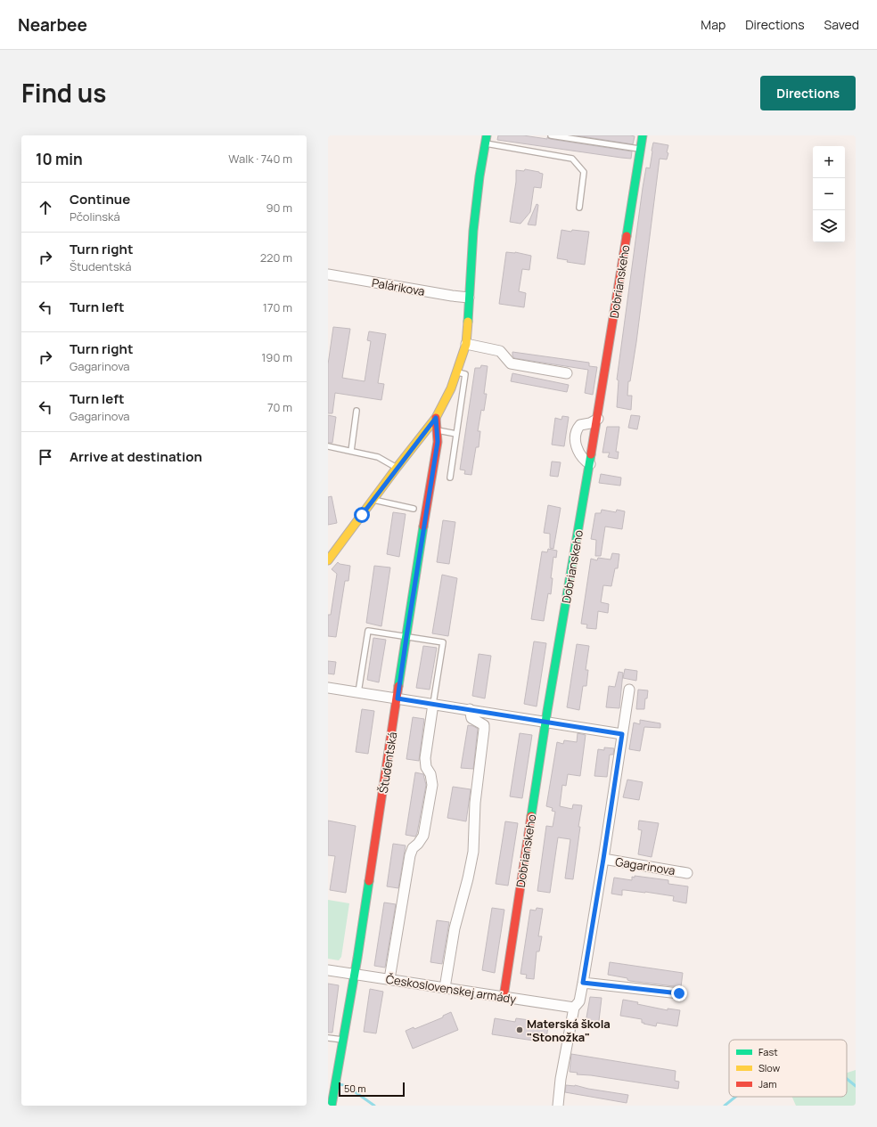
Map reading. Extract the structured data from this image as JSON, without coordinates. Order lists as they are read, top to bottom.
{
  "streets": {
    "street": [
      "Dobrianskeho",
      "Palárikova",
      "Študentská",
      "Gagarinova",
      "Československej armády"
    ]
  },
  "crossings": [
    ["Dobrianskeho", "Československej armády"],
    ["Študentská", "Československej armády"],
    ["Gagarinova", "Československej armády"]
  ],
  "places": ["Materská škola \"Stonožka\""],
  "legend": ["Fast", "Slow", "Jam"],
  "scale_bar": "50 m",
  "page": {
    "header": "Nearbee",
    "nav": ["Map", "Directions", "Saved"],
    "title": "Find us",
    "buttons": "Directions",
    "heading": ["10 min", "Walk · 740 m"],
    "map_buttons": ["+", "−"],
    "list": [
      ["Continue", "Pčolinská", "90 m"],
      ["Turn right", "Študentská", "220 m"],
      ["Turn left", "170 m"],
      ["Turn right", "Gagarinova", "190 m"],
      ["Turn left", "Gagarinova", "70 m"],
      "Arrive at destination"
    ],
    "scale": "50 m"
  }
}
